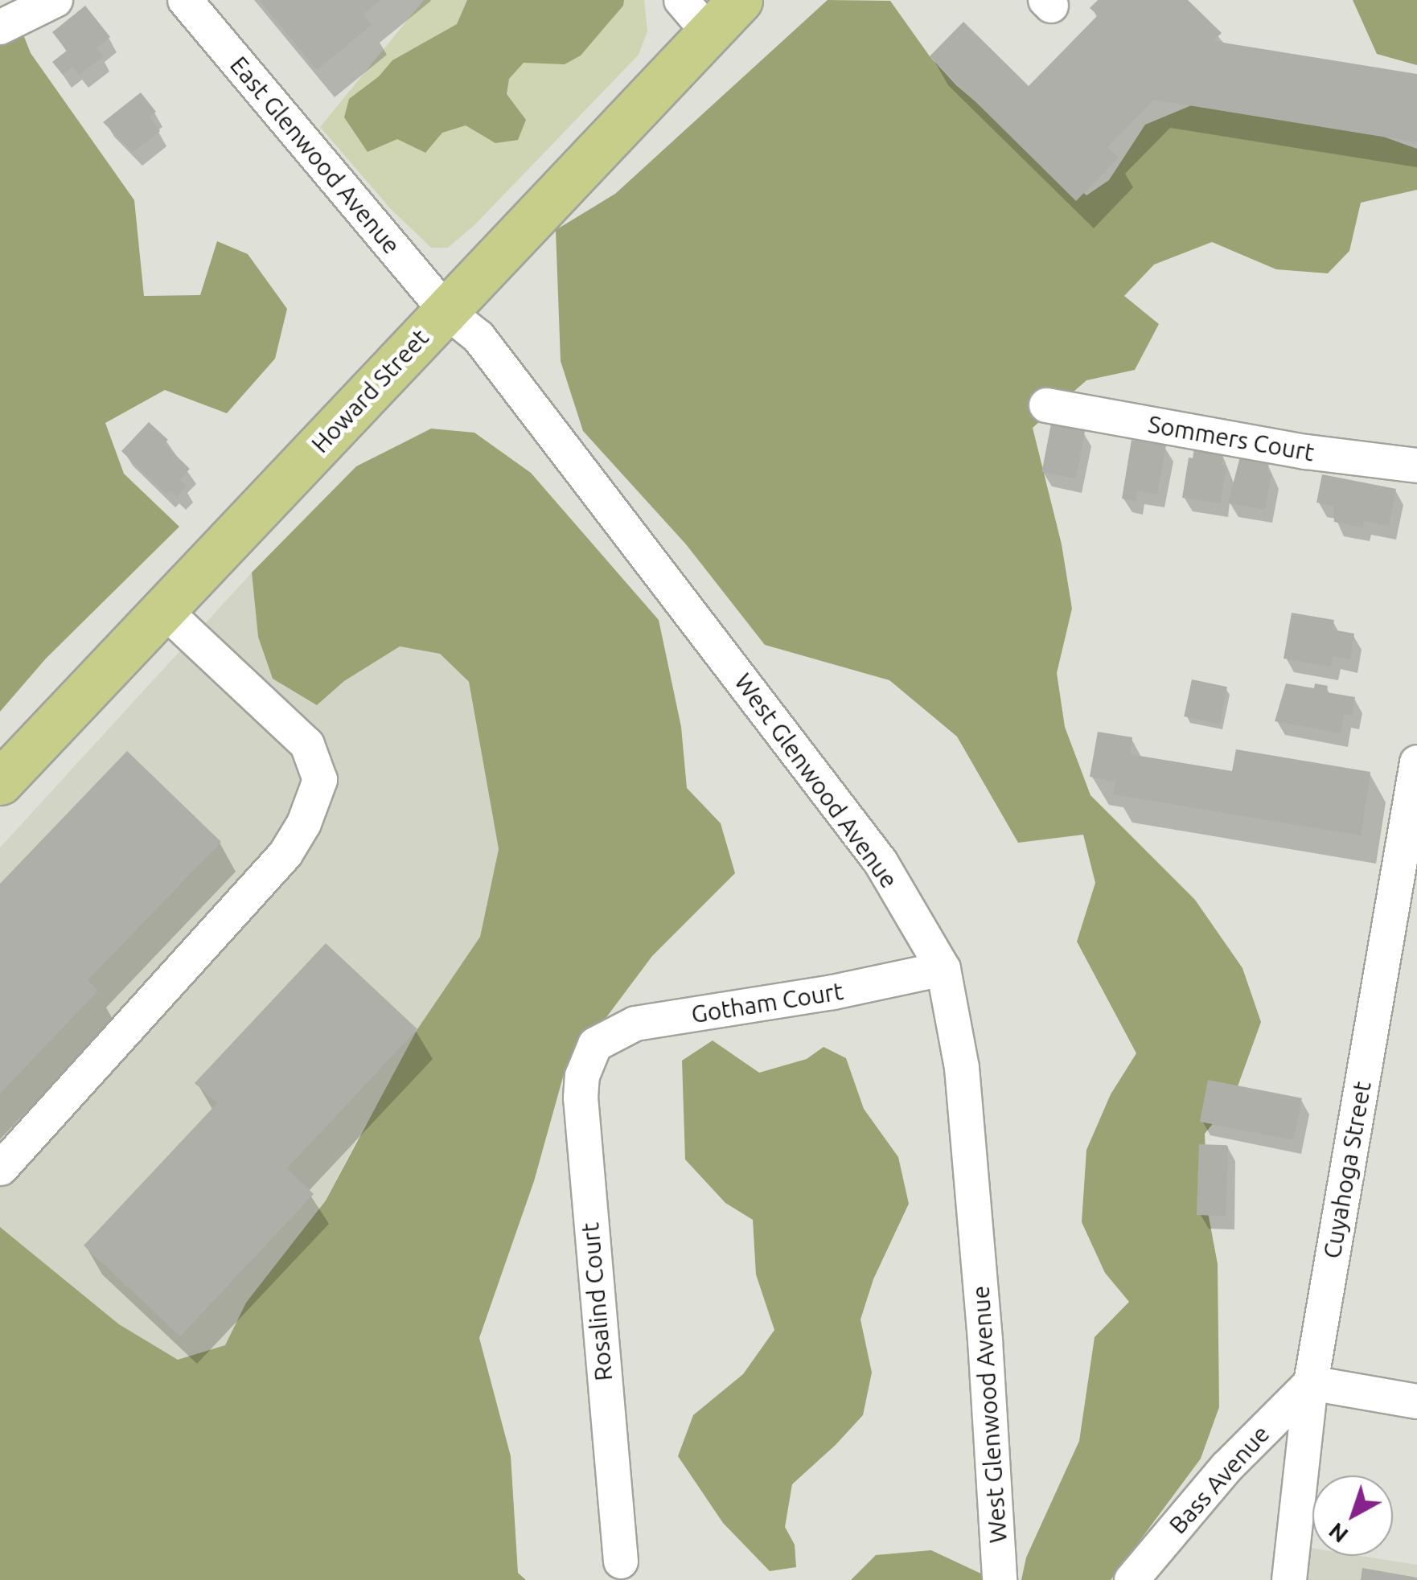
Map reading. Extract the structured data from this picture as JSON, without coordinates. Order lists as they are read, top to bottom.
{
  "streets": {
    "main road": ["Howard Street"],
    "street": [
      "East Glenwood Avenue",
      "Sommers Court",
      "West Glenwood Avenue",
      "Gotham Court",
      "Cuyahoga Street",
      "Rosalind Court",
      "Bass Avenue"
    ]
  },
  "crossings": [
    ["East Glenwood Avenue", "Howard Street"],
    ["East Glenwood Avenue", "West Glenwood Avenue"],
    ["Howard Street", "West Glenwood Avenue"],
    ["West Glenwood Avenue", "Gotham Court"],
    ["Gotham Court", "Rosalind Court"],
    ["Cuyahoga Street", "Bass Avenue"]
  ],
  "north": "bottom left"
}
